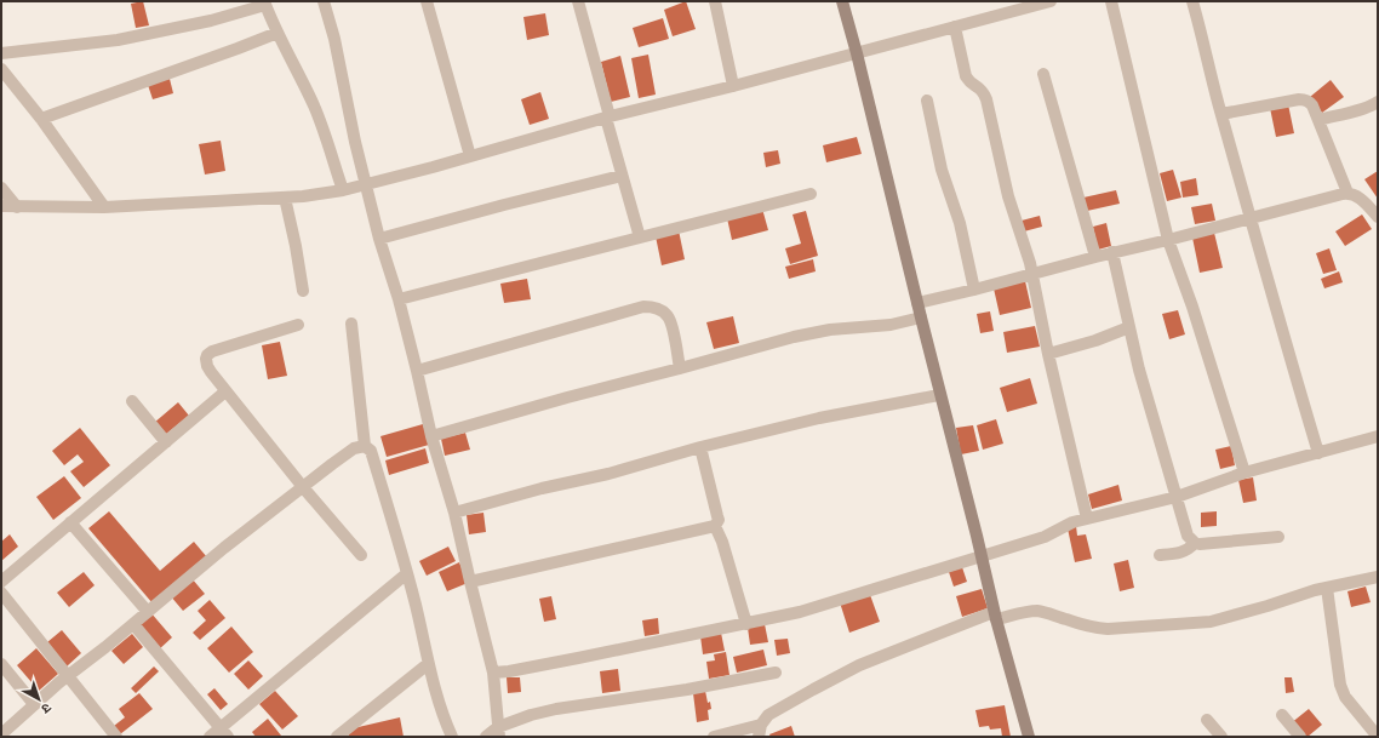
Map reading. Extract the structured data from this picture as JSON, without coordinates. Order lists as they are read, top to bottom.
{
  "north": "bottom right"
}
